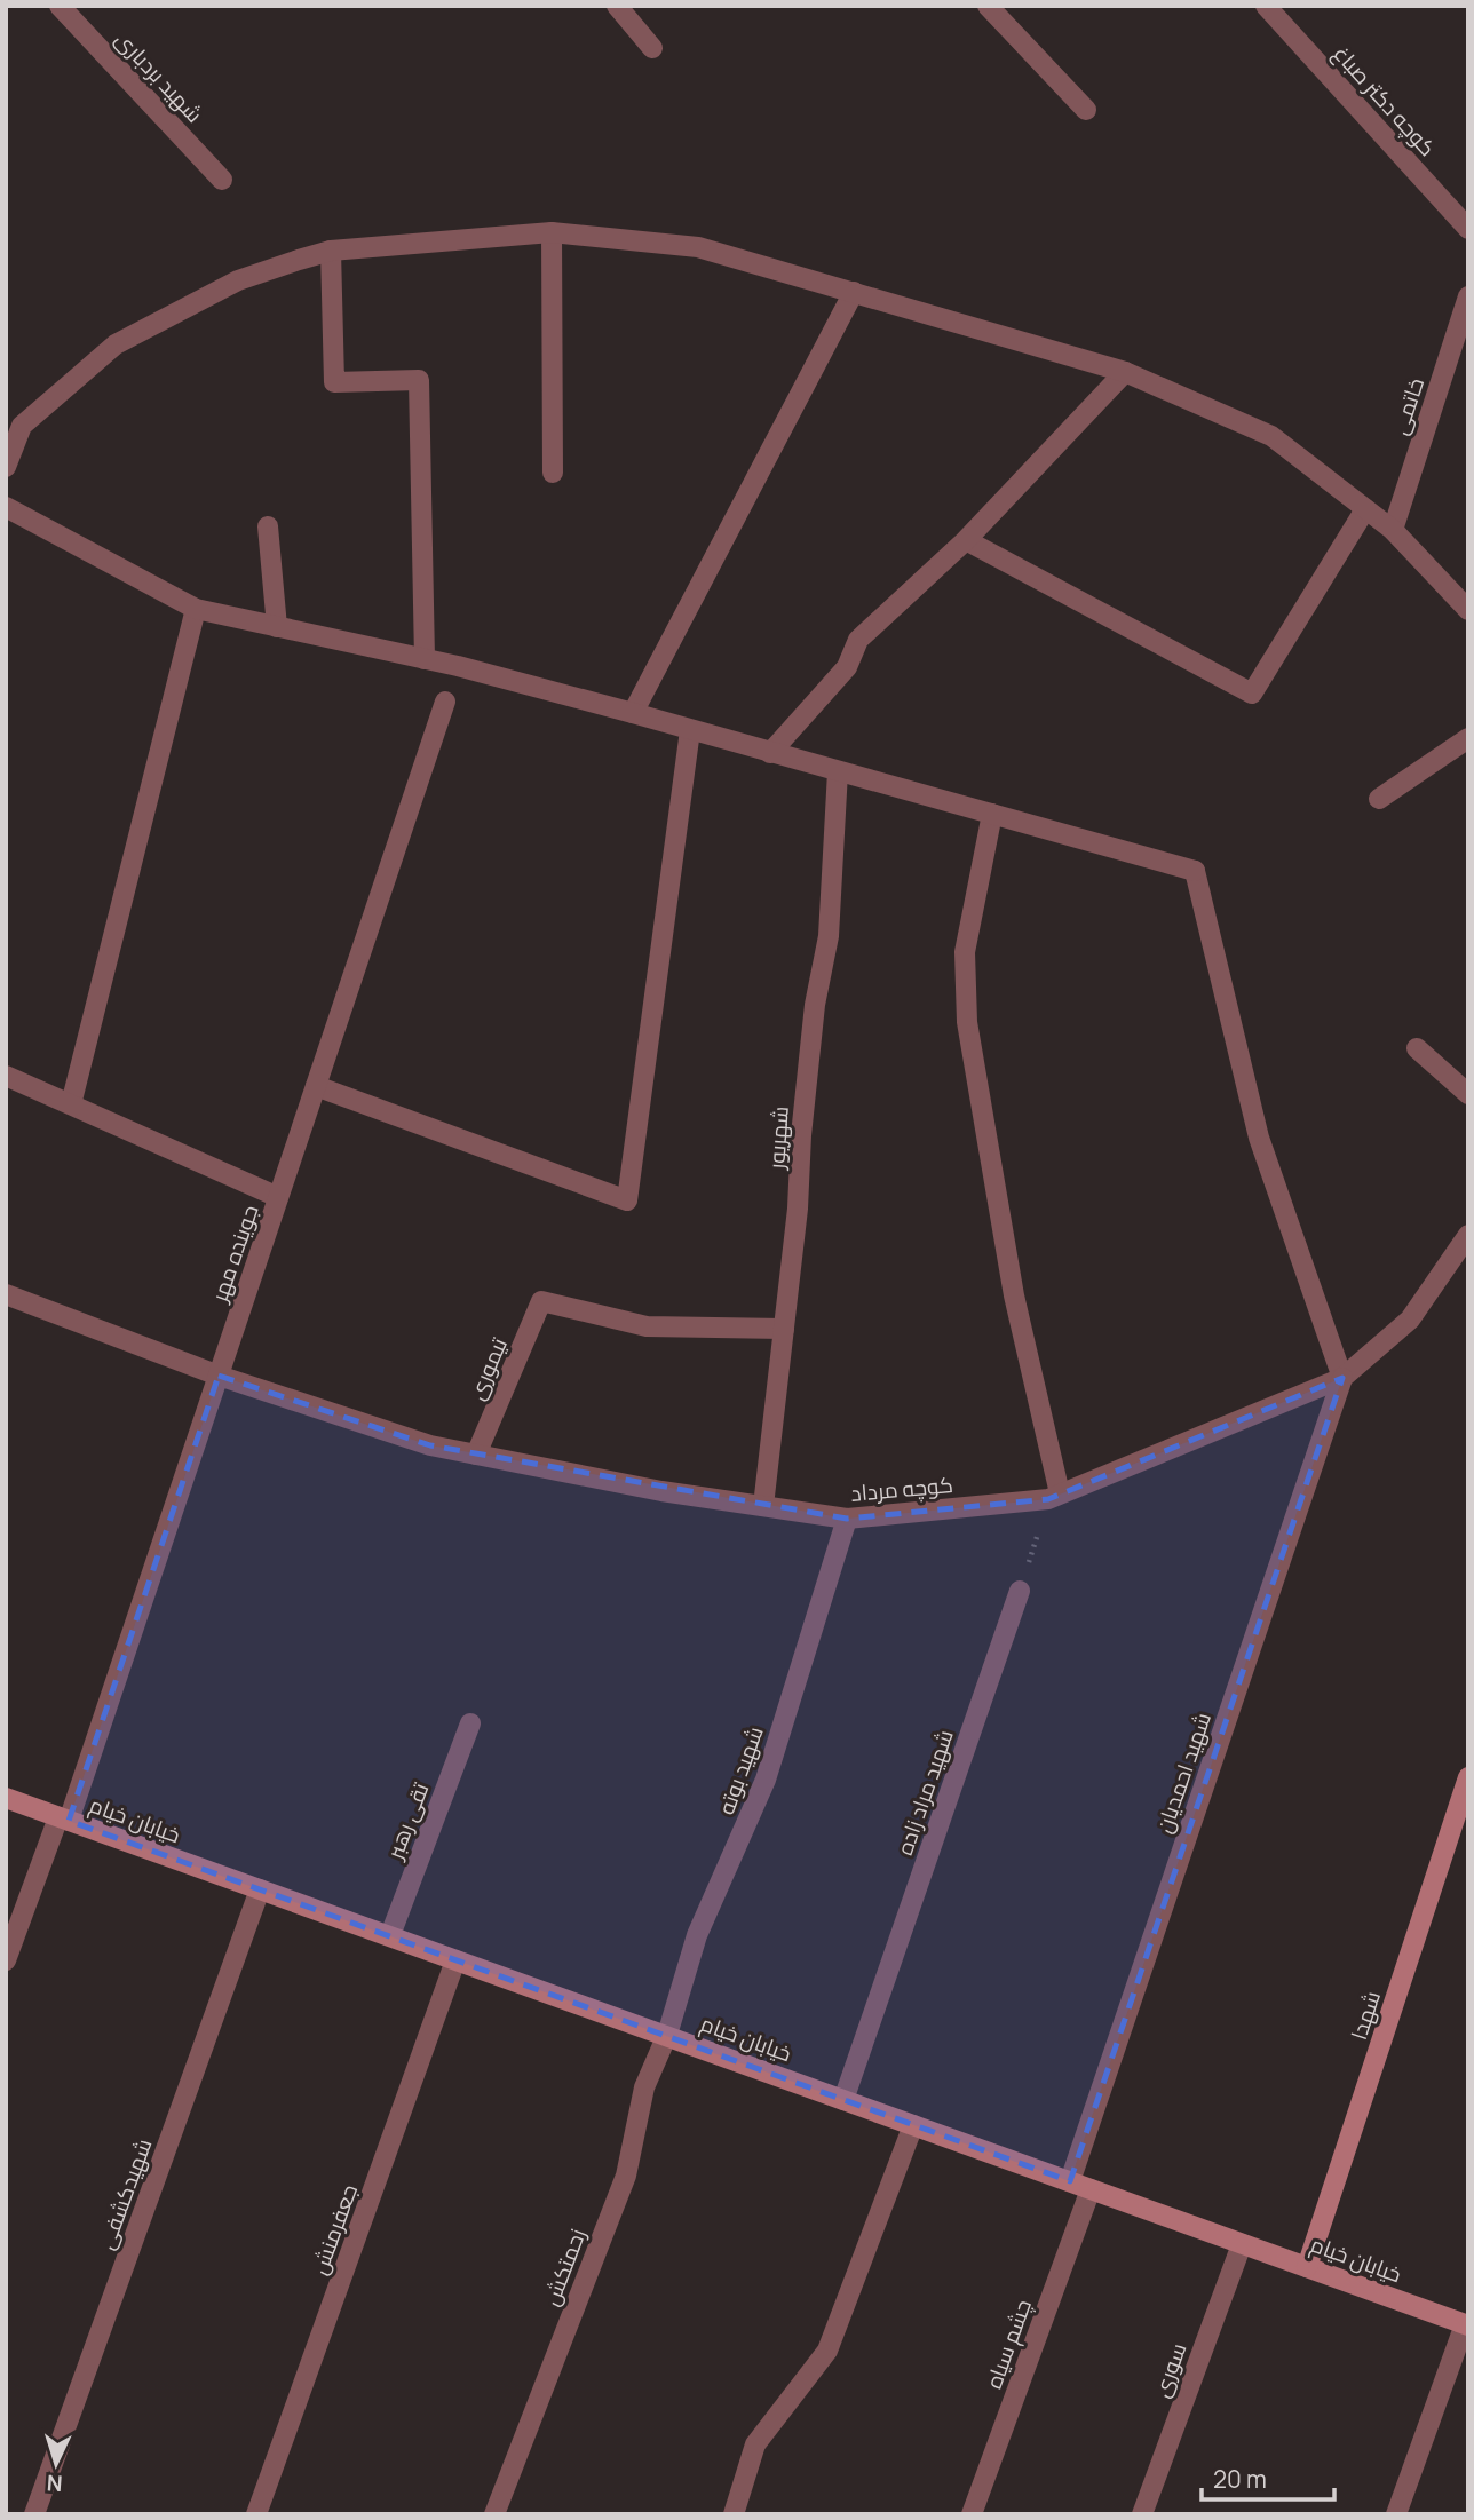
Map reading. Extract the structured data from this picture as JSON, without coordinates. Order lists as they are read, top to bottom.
{
  "streets": {
    "street": [
      "شهید بردباری",
      "کوچه دکتر صباغ",
      "خاتمی",
      "شهریور",
      "جوینده مهر",
      "تیموری",
      "کوچه مرداد",
      "شهید بوته",
      "شهید احمدیان",
      "شهید مراد زاده",
      "خیابان خیام",
      "تقی رهبر",
      "شهدا",
      "شهیدکشفی",
      "جعفرمنش",
      "زحمتکش",
      "چشم سیاه",
      "سوری"
    ]
  },
  "crossings": [
    ["شهریور", "تیموری"],
    ["شهریور", "کوچه مرداد"],
    ["جوینده مهر", "کوچه مرداد"],
    ["جوینده مهر", "خیابان خیام"],
    ["تیموری", "کوچه مرداد"],
    ["کوچه مرداد", "شهید بوته"],
    ["کوچه مرداد", "شهید احمدیان"],
    ["شهید بوته", "خیابان خیام"],
    ["شهید بوته", "زحمتکش"],
    ["شهید احمدیان", "خیابان خیام"],
    ["شهید مراد زاده", "خیابان خیام"],
    ["خیابان خیام", "تقی رهبر"],
    ["خیابان خیام", "شهدا"],
    ["خیابان خیام", "شهیدکشفی"],
    ["خیابان خیام", "جعفرمنش"],
    ["خیابان خیام", "زحمتکش"],
    ["خیابان خیام", "چشم سیاه"],
    ["خیابان خیام", "سوری"]
  ],
  "scale_bar": "20 m",
  "north": "bottom"
}
